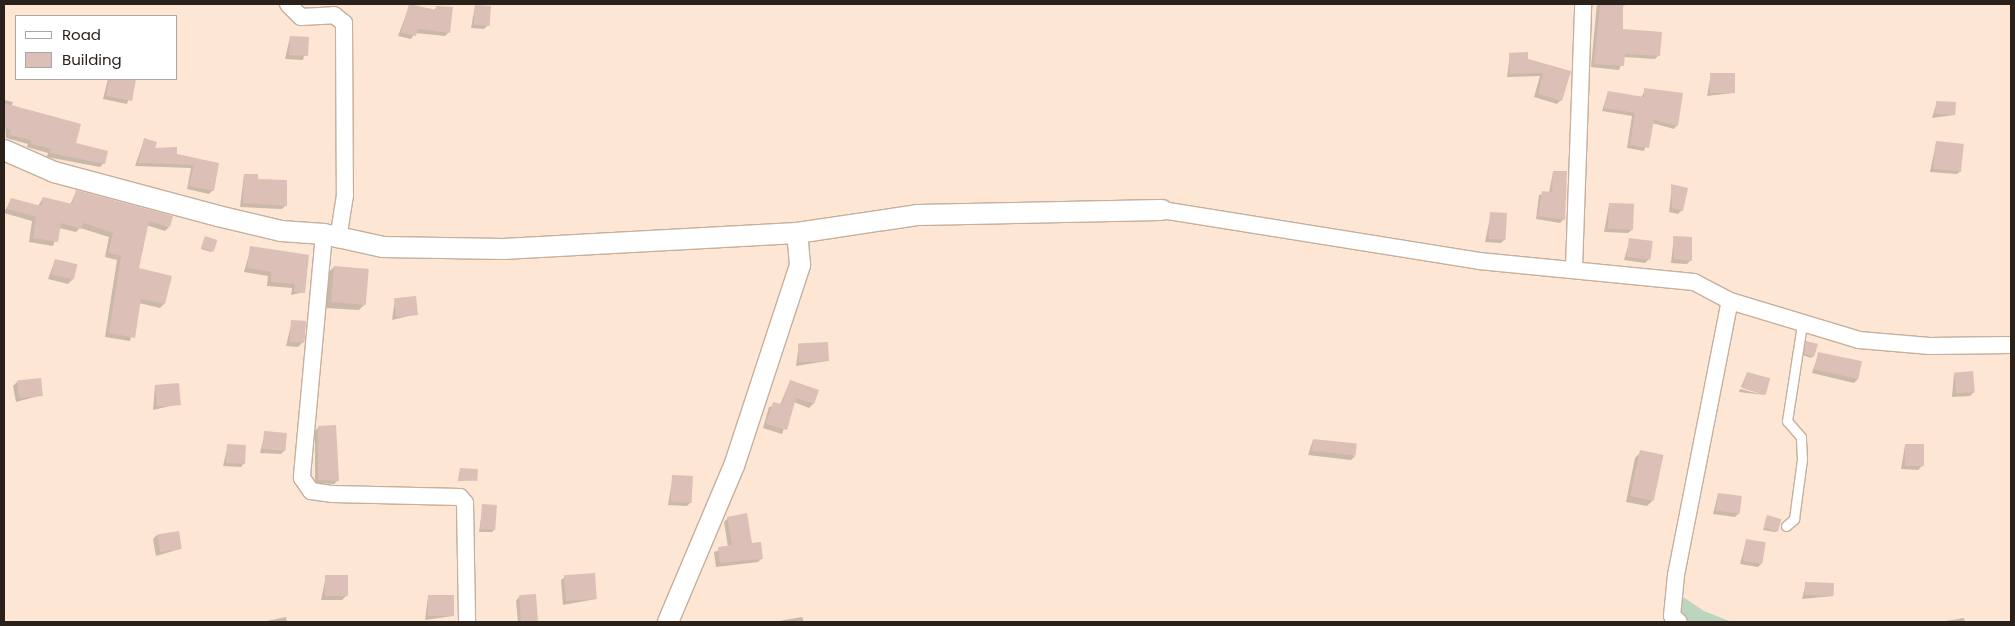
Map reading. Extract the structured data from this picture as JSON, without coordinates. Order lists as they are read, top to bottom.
{
  "legend": ["Road", "Building"]
}
